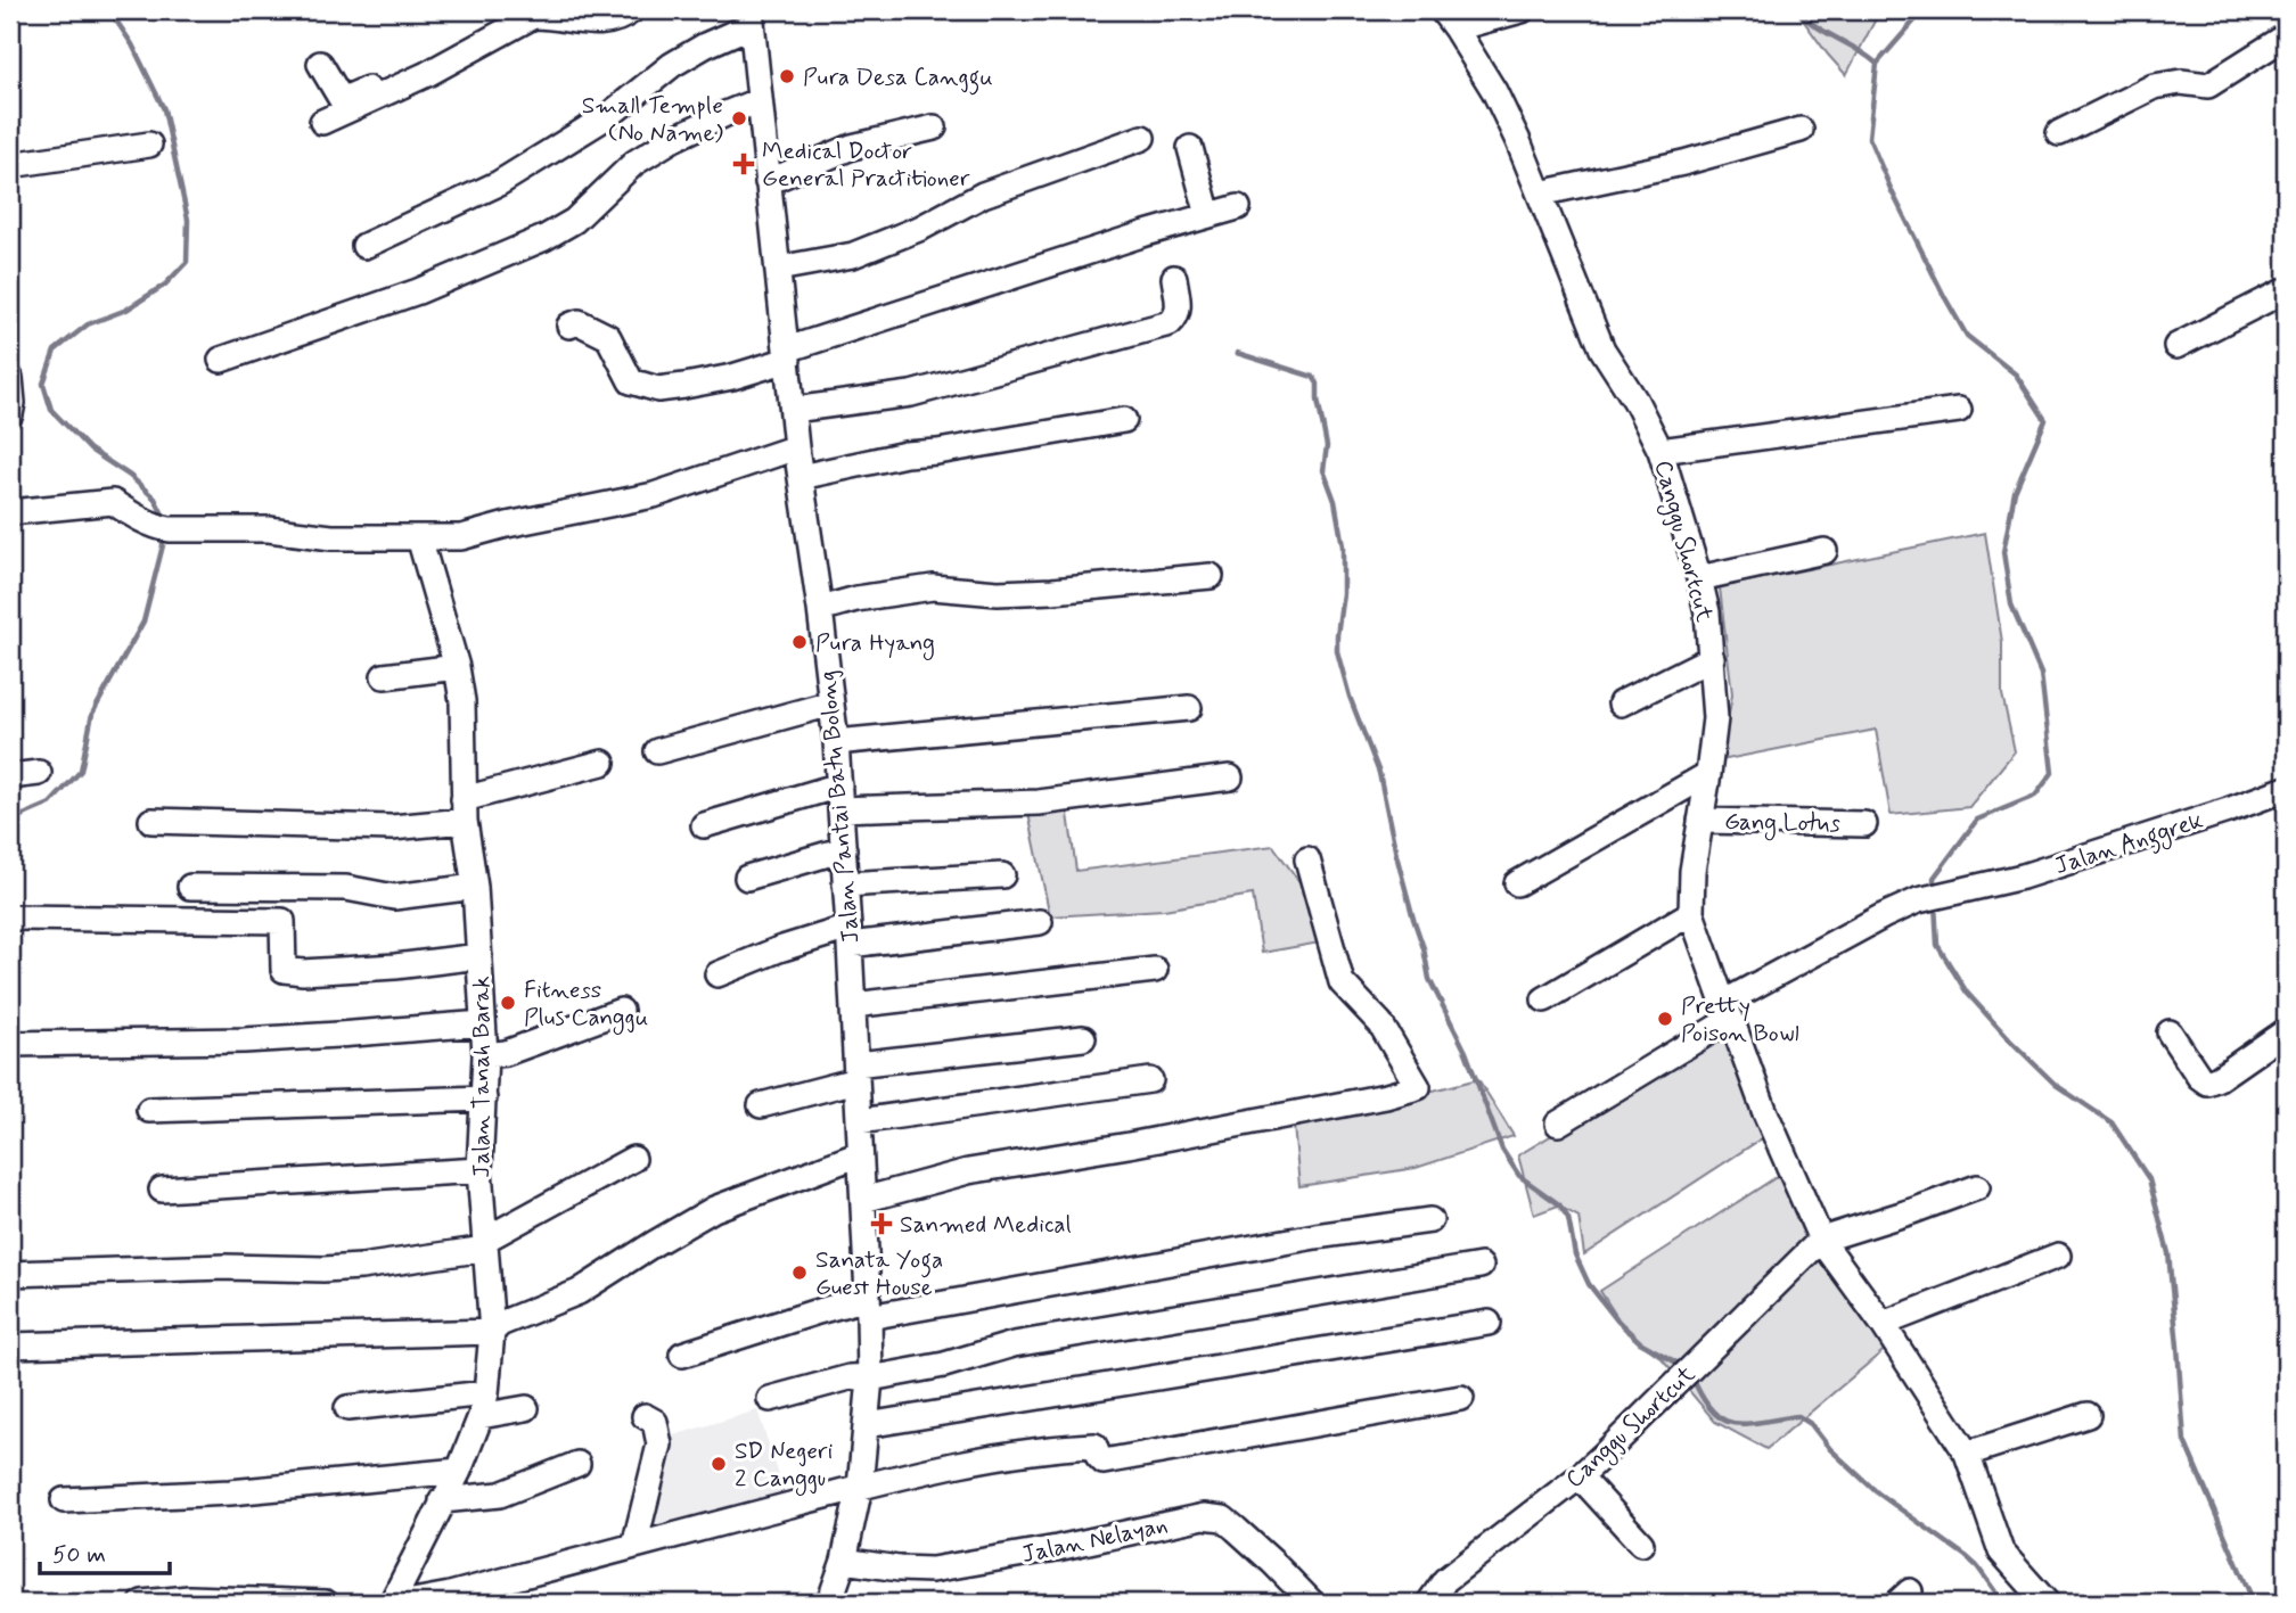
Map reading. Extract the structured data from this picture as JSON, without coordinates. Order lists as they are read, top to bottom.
{
  "streets": {
    "street": [
      "Canggu Shortcut",
      "Jalan Pantai Batu Bolong",
      "Gang Lotus",
      "Jalan Anggrek",
      "Jalan Tanah Barak",
      "Jalan Nelayan"
    ]
  },
  "crossings": [
    ["Canggu Shortcut", "Gang Lotus"],
    ["Canggu Shortcut", "Jalan Anggrek"],
    ["Jalan Pantai Batu Bolong", "Jalan Nelayan"]
  ],
  "places": {
    "other": [
      "Pura Desa Canggu",
      "Small Temple (No Name)",
      "Pura Hyang",
      "Fitness Plus Canggu",
      "Pretty Poison Bowl",
      "Sanata Yoga Guest House",
      "SD Negeri 2 Canggu"
    ],
    "health": ["Medical Doctor General Practitioner", "Sanmed Medical"]
  },
  "scale_bar": "50 m"
}
